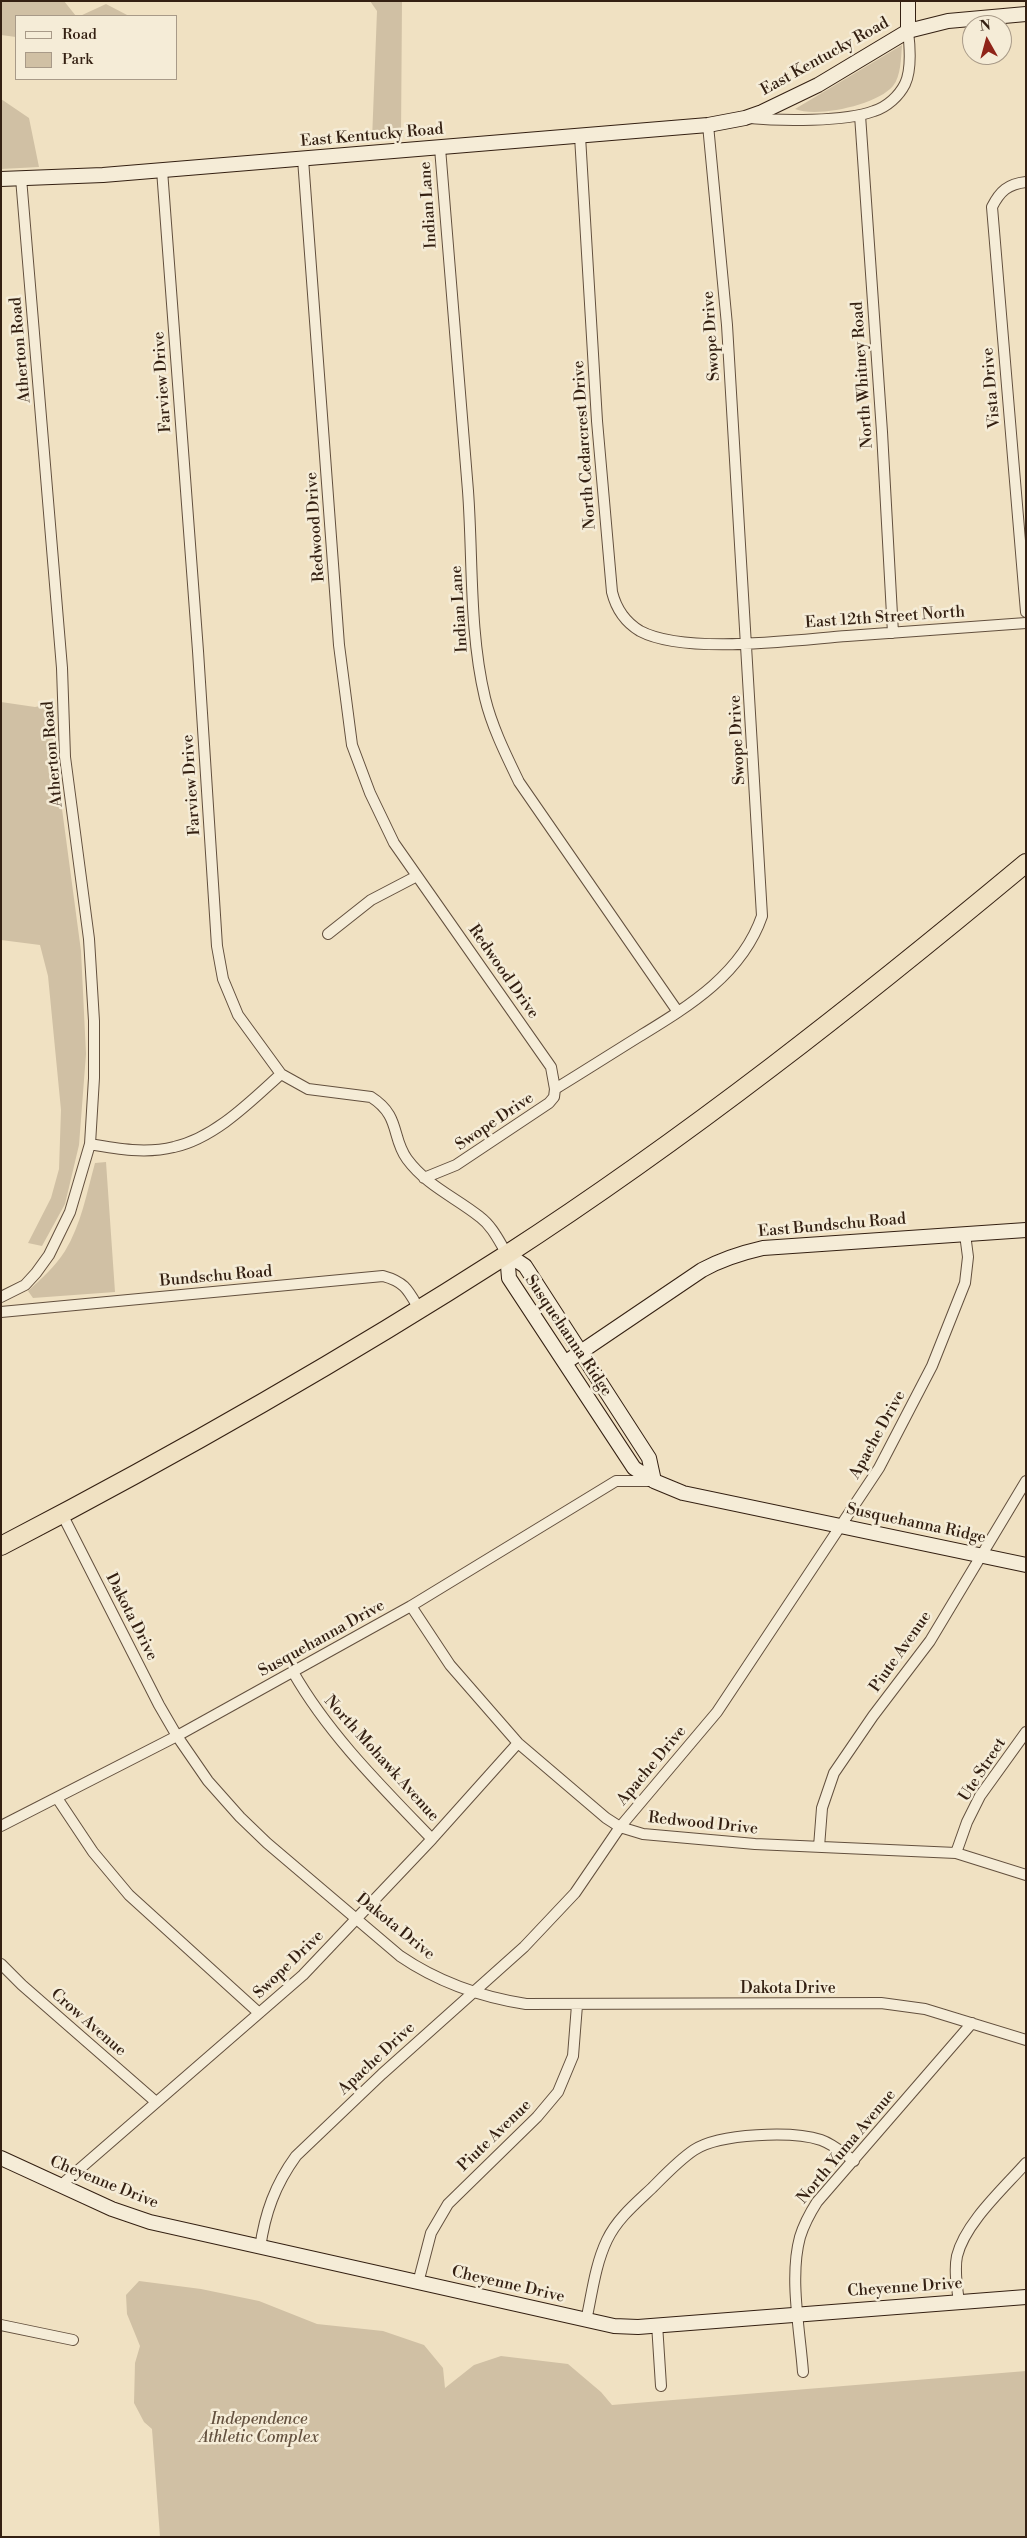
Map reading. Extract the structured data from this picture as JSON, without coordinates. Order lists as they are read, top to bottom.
{
  "streets": {
    "street": [
      "East Kentucky Road",
      "Indian Lane",
      "Swope Drive",
      "Atherton Road",
      "North Whitney Road",
      "Farview Drive",
      "Vista Drive",
      "North Cedarcrest Drive",
      "Redwood Drive",
      "East 12th Street North",
      "East Bundschu Road",
      "Bundschu Road",
      "Susquehanna Ridge",
      "Apache Drive",
      "Dakota Drive",
      "Susquehanna Drive",
      "Piute Avenue",
      "North Mohawk Avenue",
      "Ute Street",
      "Crow Avenue",
      "North Yuma Avenue",
      "Cheyenne Drive"
    ]
  },
  "crossings": [
    ["East Kentucky Road", "Indian Lane"],
    ["East Kentucky Road", "Swope Drive"],
    ["East Kentucky Road", "Atherton Road"],
    ["East Kentucky Road", "North Whitney Road"],
    ["East Kentucky Road", "Farview Drive"],
    ["East Kentucky Road", "North Cedarcrest Drive"],
    ["East Kentucky Road", "Redwood Drive"],
    ["Indian Lane", "Swope Drive"],
    ["Swope Drive", "Farview Drive"],
    ["Swope Drive", "North Cedarcrest Drive"],
    ["Swope Drive", "Redwood Drive"],
    ["Swope Drive", "East 12th Street North"],
    ["Swope Drive", "Dakota Drive"],
    ["Swope Drive", "North Mohawk Avenue"],
    ["Swope Drive", "Crow Avenue"],
    ["Swope Drive", "Cheyenne Drive"],
    ["North Whitney Road", "East 12th Street North"],
    ["Farview Drive", "Susquehanna Ridge"],
    ["North Cedarcrest Drive", "East 12th Street North"],
    ["Redwood Drive", "Apache Drive"],
    ["Redwood Drive", "Susquehanna Drive"],
    ["Redwood Drive", "Piute Avenue"],
    ["Redwood Drive", "Ute Street"],
    ["East Bundschu Road", "Susquehanna Ridge"],
    ["East Bundschu Road", "Apache Drive"],
    ["Susquehanna Ridge", "Apache Drive"],
    ["Susquehanna Ridge", "Susquehanna Drive"],
    ["Susquehanna Ridge", "Piute Avenue"],
    ["Apache Drive", "Dakota Drive"],
    ["Apache Drive", "Cheyenne Drive"],
    ["Dakota Drive", "Susquehanna Drive"],
    ["Dakota Drive", "Piute Avenue"],
    ["Dakota Drive", "North Yuma Avenue"],
    ["Susquehanna Drive", "North Mohawk Avenue"],
    ["Piute Avenue", "Cheyenne Drive"],
    ["North Yuma Avenue", "Cheyenne Drive"]
  ],
  "parks": ["Independence Athletic Complex"],
  "legend": ["Road", "Park"],
  "north": "top"
}
